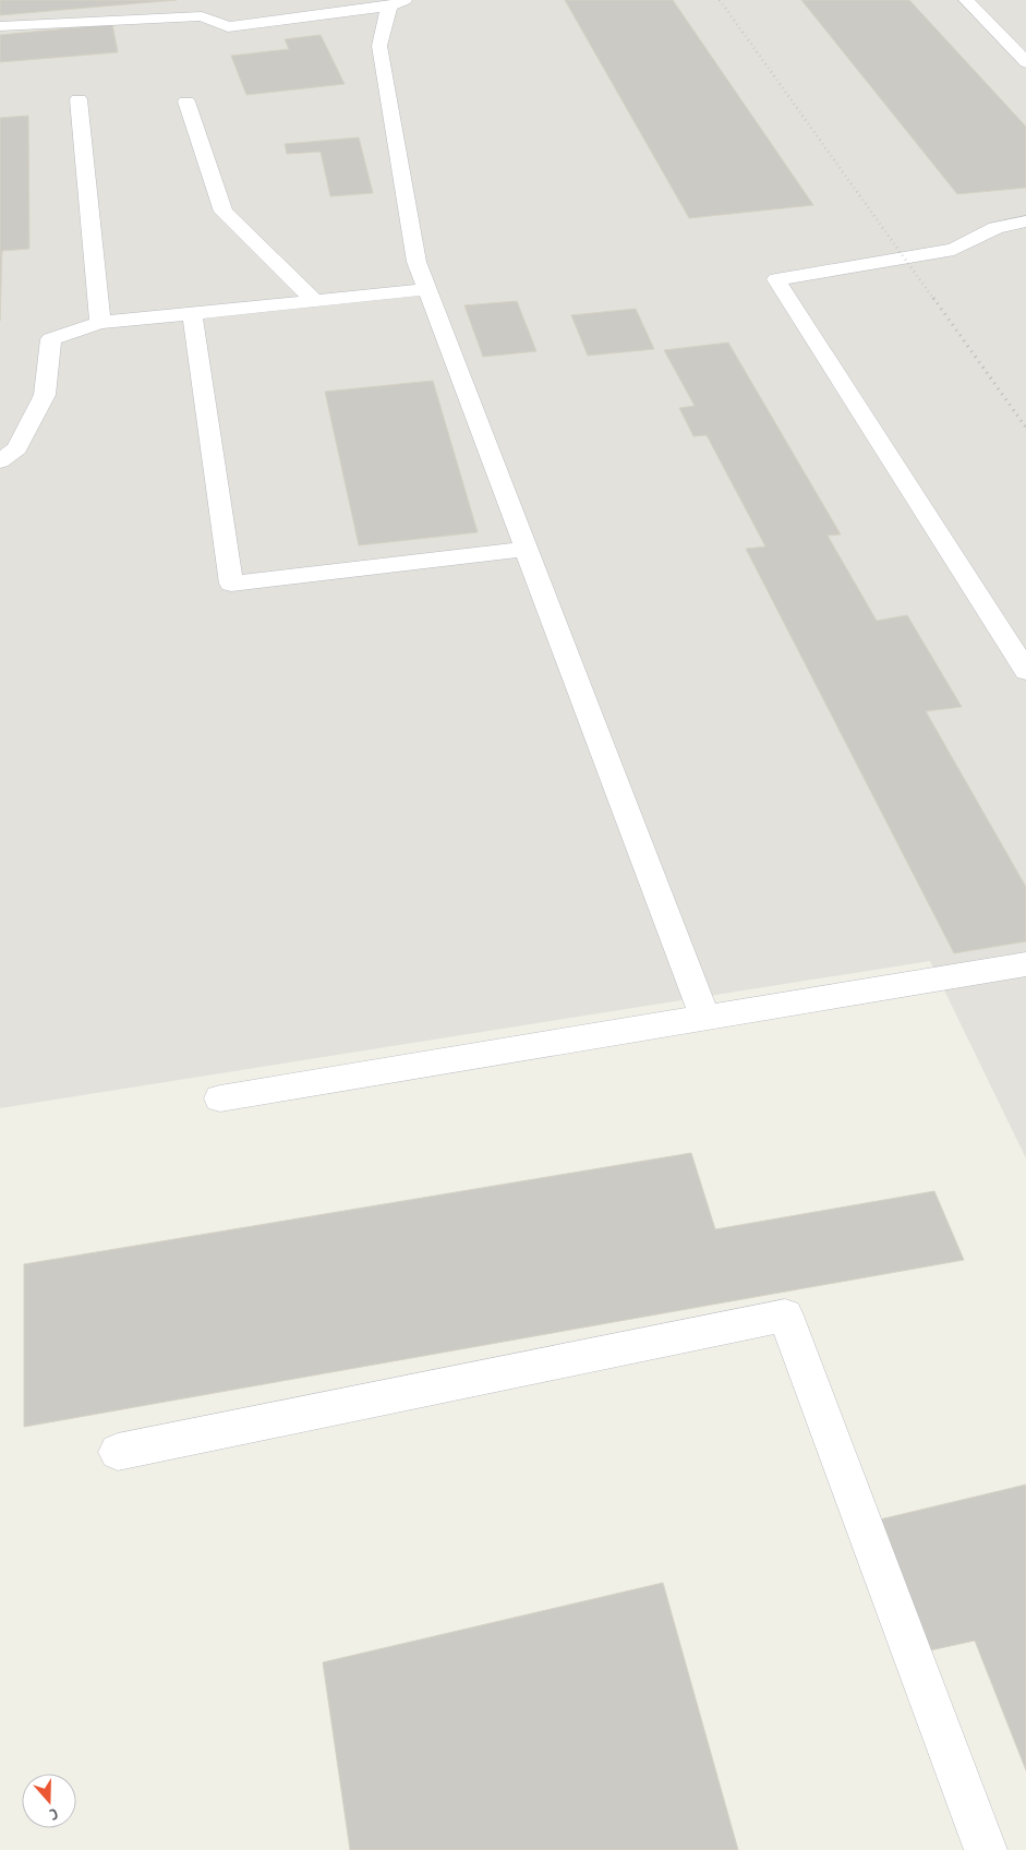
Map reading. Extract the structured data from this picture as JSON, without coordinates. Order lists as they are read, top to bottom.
{
  "north": "bottom"
}
